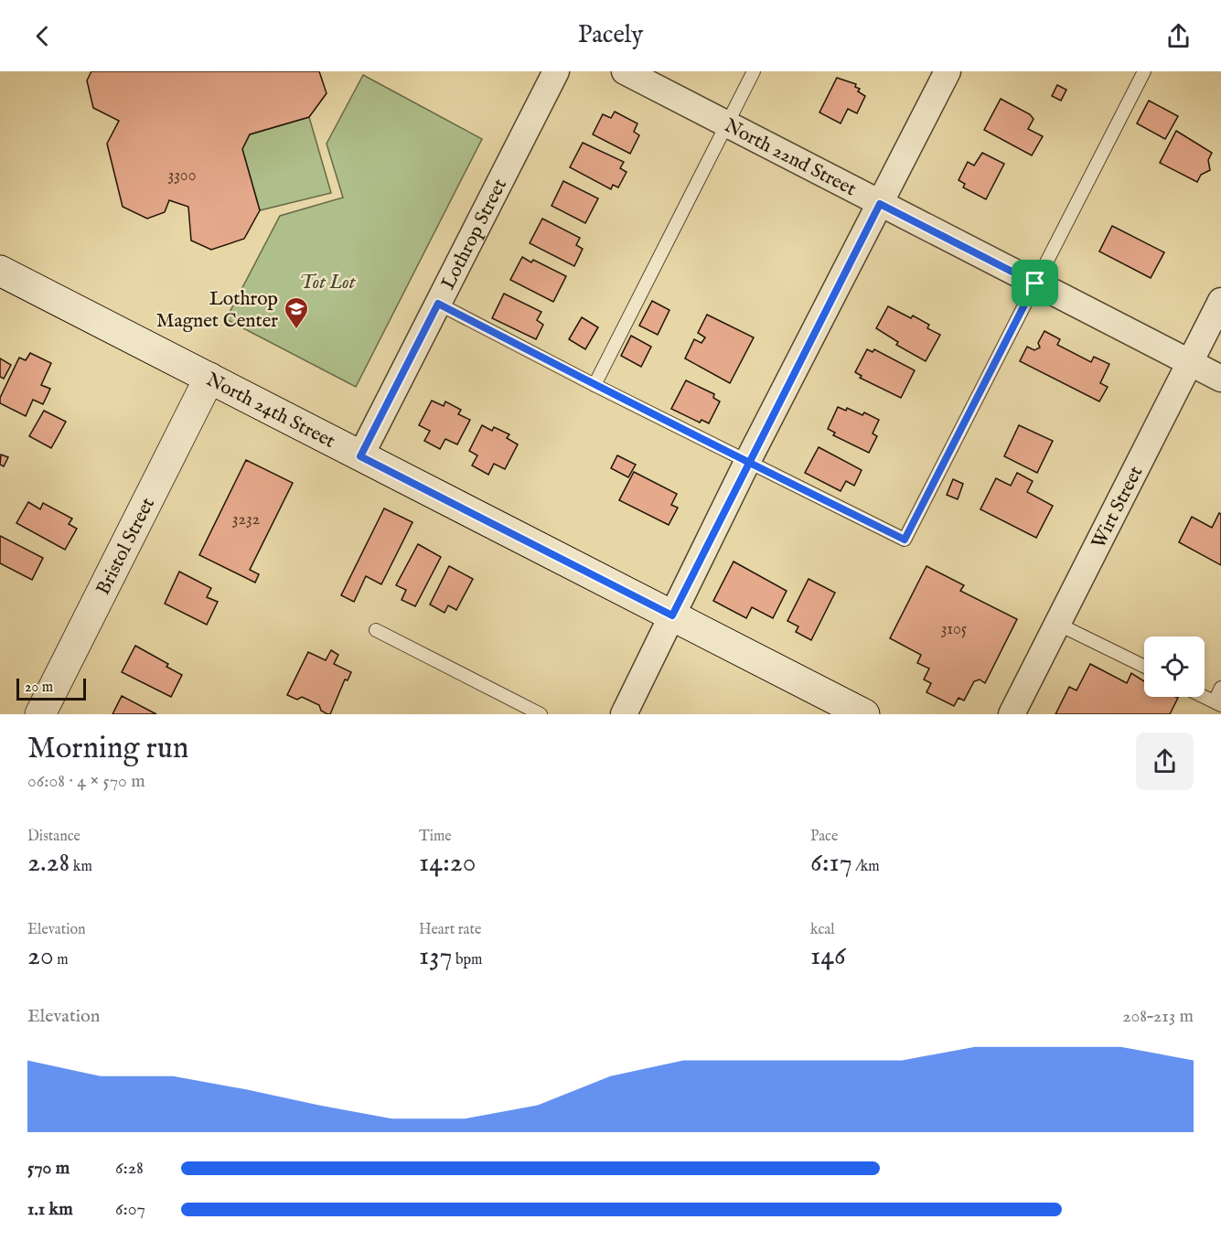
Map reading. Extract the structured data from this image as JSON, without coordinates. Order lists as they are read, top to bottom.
{
  "streets": {
    "main road": ["North 24th Street", "Bristol Street"],
    "street": ["North 22nd Street", "Lothrop Street", "Wirt Street"]
  },
  "crossings": [
    ["North 22nd Street", "Wirt Street"],
    ["Lothrop Street", "North 24th Street"],
    ["North 24th Street", "Bristol Street"]
  ],
  "parks": ["Tot Lot"],
  "places": {
    "school or university": ["Lothrop Magnet Center"]
  },
  "house_numbers": ["3300", "3232", "3105"],
  "scale_bar": "20 m",
  "page": {
    "header": "Pacely",
    "scale": "20 m",
    "heading": ["Morning run", "06:08 · 4 × 570 m"],
    "stats": [
      ["Distance", "2.28 km"],
      ["Time", "14:20"],
      ["Pace", "6:17 /km"],
      ["Elevation", "20 m"],
      ["Heart rate", "137 bpm"],
      ["kcal", "146"]
    ],
    "chart": ["Elevation", "208–213 m"],
    "list": [
      {
        "name": "570 m",
        "note": "6:28"
      },
      {
        "name": "1.1 km",
        "note": "6:07"
      }
    ]
  }
}
